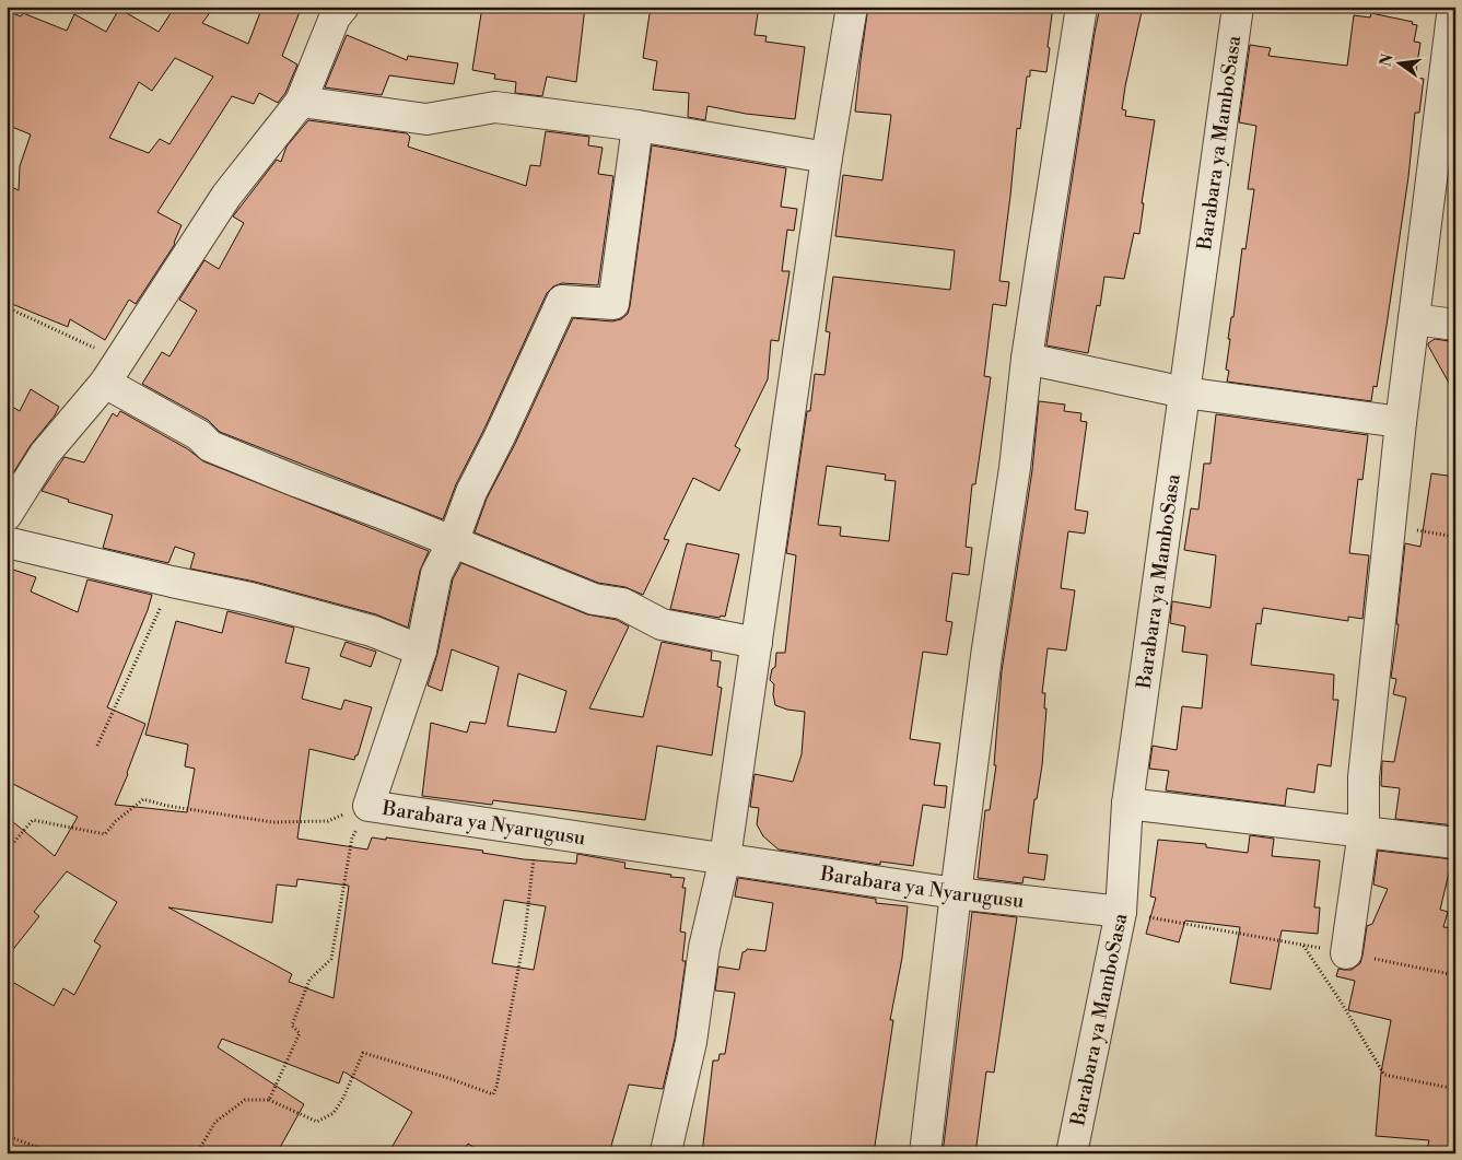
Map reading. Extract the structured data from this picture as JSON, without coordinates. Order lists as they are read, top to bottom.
{
  "streets": {
    "street": ["Barabara ya MamboSasa", "Barabara ya Nyarugusu"]
  },
  "crossings": [
    ["Barabara ya MamboSasa", "Barabara ya Nyarugusu"]
  ],
  "north": "left"
}
